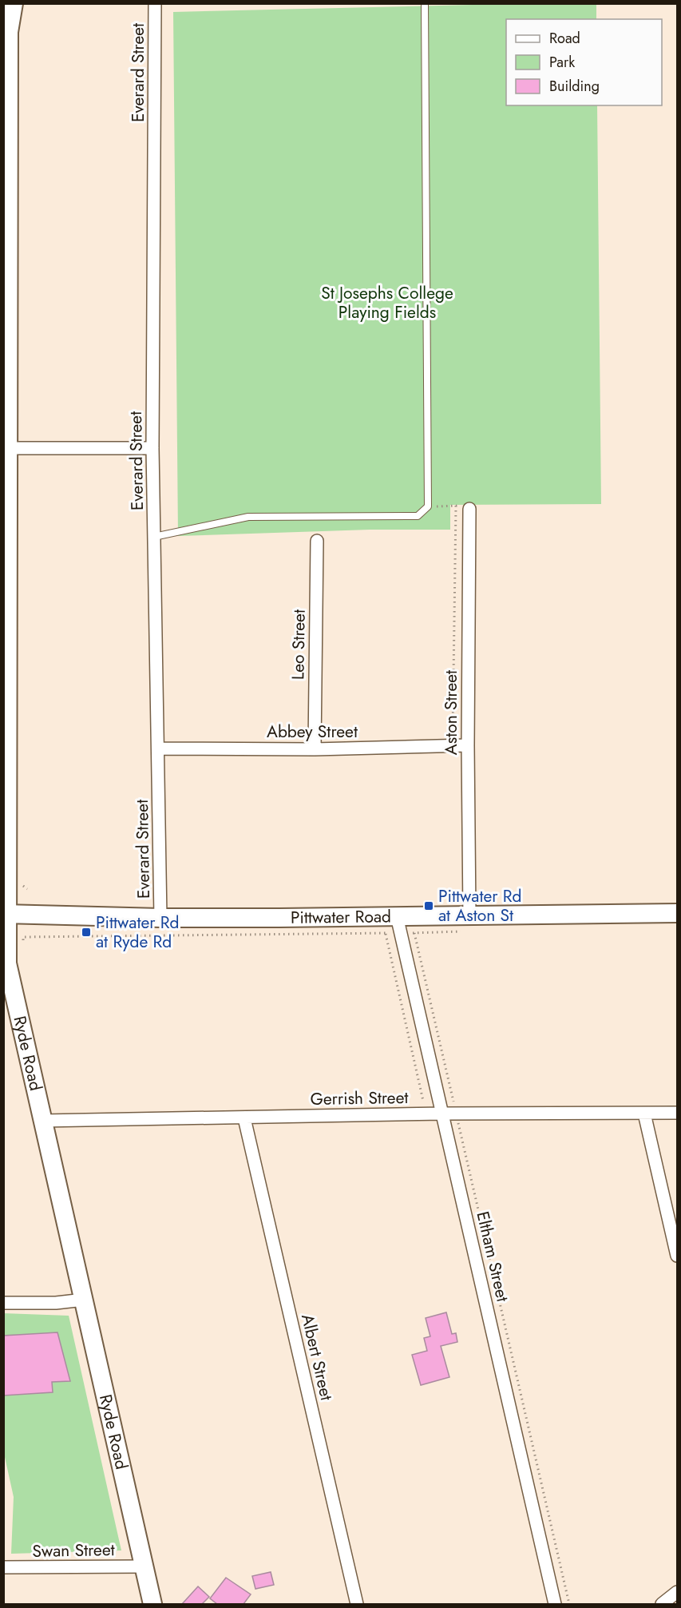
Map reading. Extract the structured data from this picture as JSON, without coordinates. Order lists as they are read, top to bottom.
{
  "streets": {
    "main road": ["Pittwater Road", "Ryde Road"],
    "street": [
      "Everard Street",
      "Leo Street",
      "Aston Street",
      "Abbey Street",
      "Gerrish Street",
      "Eltham Street",
      "Albert Street",
      "Swan Street"
    ]
  },
  "crossings": [
    ["Everard Street", "Abbey Street"],
    ["Everard Street", "Pittwater Road"],
    ["Leo Street", "Abbey Street"],
    ["Aston Street", "Abbey Street"],
    ["Aston Street", "Pittwater Road"],
    ["Pittwater Road", "Ryde Road"],
    ["Pittwater Road", "Eltham Street"],
    ["Ryde Road", "Gerrish Street"],
    ["Ryde Road", "Swan Street"],
    ["Gerrish Street", "Eltham Street"],
    ["Gerrish Street", "Albert Street"]
  ],
  "parks": ["St Josephs College Playing Fields"],
  "places": {
    "transit": ["Pittwater Rd at Aston St", "Pittwater Rd at Ryde Rd"]
  },
  "legend": ["Road", "Park", "Building"]
}
